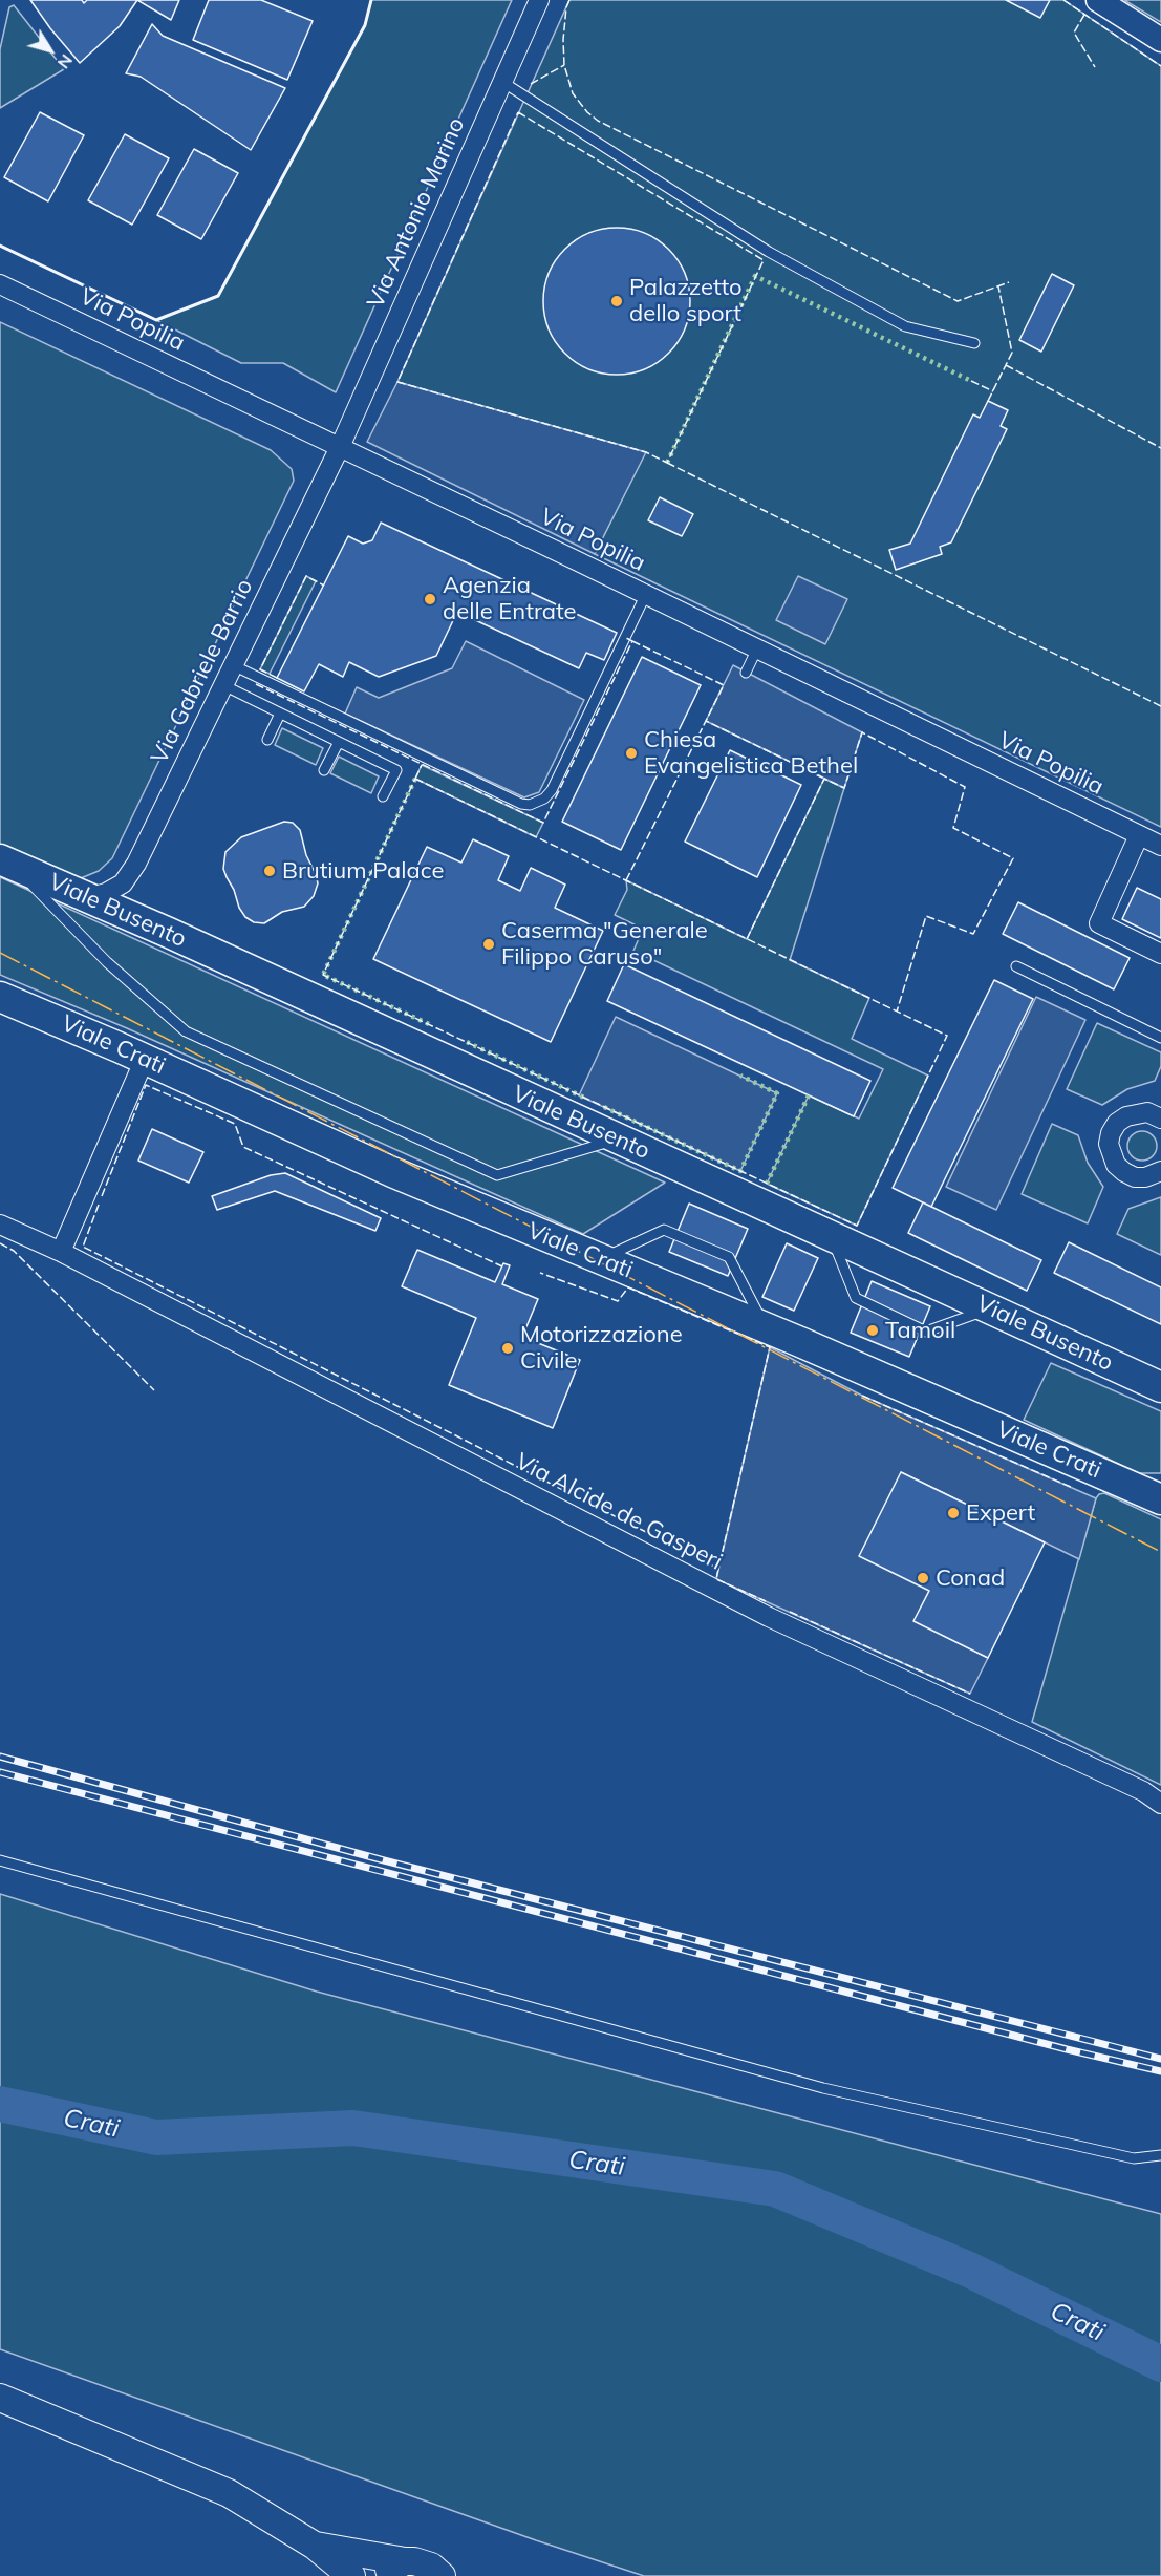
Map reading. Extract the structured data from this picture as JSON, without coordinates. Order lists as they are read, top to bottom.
{
  "streets": {
    "main road": ["Viale Busento", "Viale Crati"],
    "street": [
      "Via Antonio Marino",
      "Via Popilia",
      "Via Gabriele Barrio",
      "Via Alcide de Gasperi"
    ]
  },
  "crossings": [
    ["Via Antonio Marino", "Via Popilia"],
    ["Via Antonio Marino", "Via Gabriele Barrio"],
    ["Via Popilia", "Via Gabriele Barrio"],
    ["Via Gabriele Barrio", "Viale Busento"]
  ],
  "water": ["Crati"],
  "places": [
    "Palazzetto dello sport",
    "Agenzia delle Entrate",
    "Chiesa Evangelistica Bethel",
    "Brutium Palace",
    "Caserma \"Generale Filippo Caruso\"",
    "Tamoil",
    "Motorizzazione Civile",
    "Expert",
    "Conad"
  ],
  "north": "bottom right"
}
